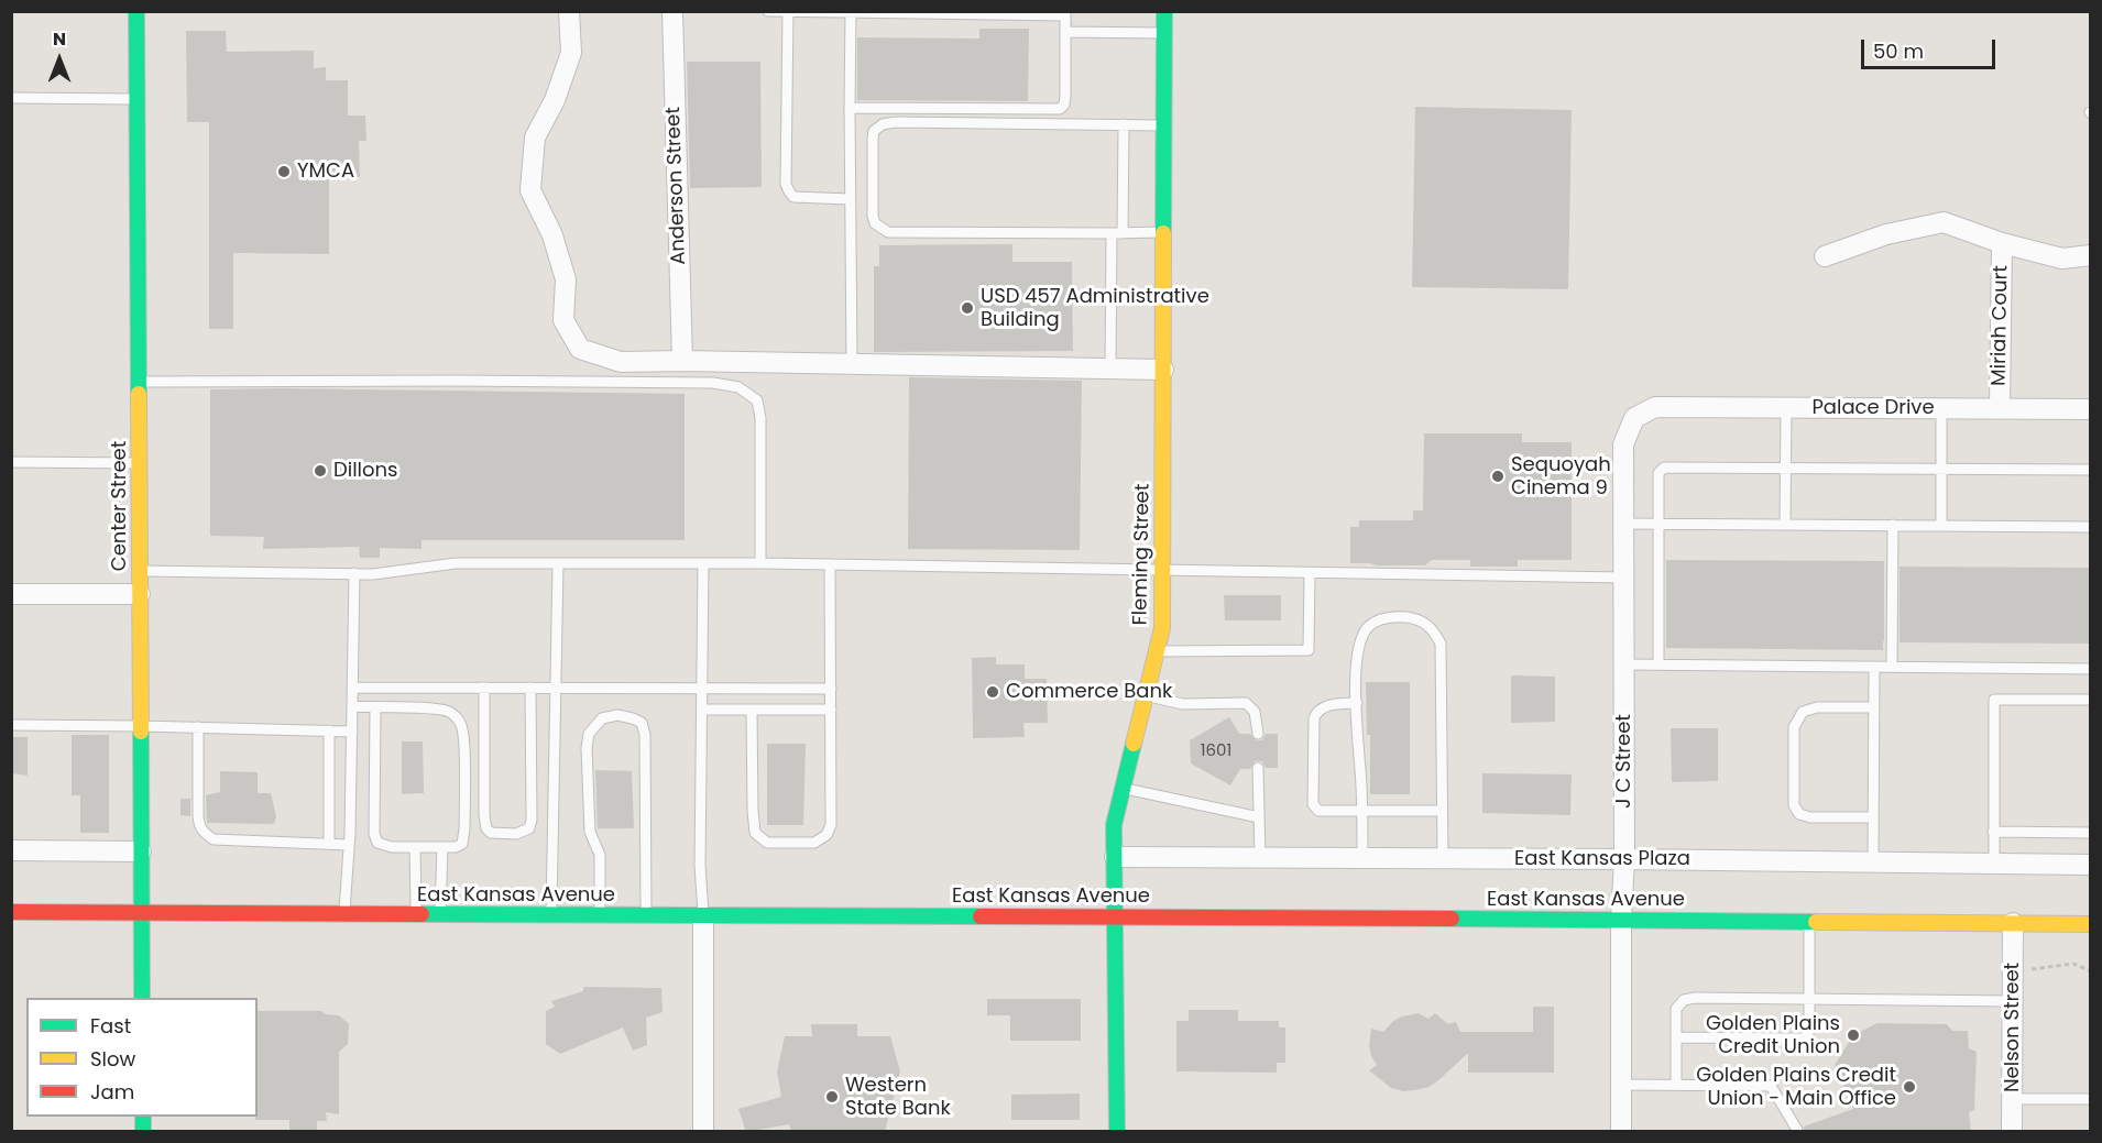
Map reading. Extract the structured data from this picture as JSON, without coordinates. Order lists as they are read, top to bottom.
{
  "streets": {
    "street": [
      "Anderson Street",
      "Miriah Court",
      "Palace Drive",
      "Center Street",
      "Fleming Street",
      "J C Street",
      "East Kansas Plaza",
      "East Kansas Avenue",
      "Nelson Street"
    ]
  },
  "crossings": [
    ["Miriah Court", "Palace Drive"],
    ["Palace Drive", "J C Street"],
    ["Center Street", "East Kansas Avenue"],
    ["Fleming Street", "East Kansas Plaza"],
    ["Fleming Street", "East Kansas Avenue"],
    ["J C Street", "East Kansas Plaza"],
    ["J C Street", "East Kansas Avenue"],
    ["East Kansas Avenue", "Nelson Street"]
  ],
  "places": [
    "YMCA",
    "USD 457 Administrative Building",
    "Dillons",
    "Sequoyah Cinema 9",
    "Commerce Bank",
    "Golden Plains Credit Union",
    "Golden Plains Credit Union - Main Office",
    "Western State Bank"
  ],
  "house_numbers": ["1601"],
  "legend": ["Fast", "Slow", "Jam"],
  "scale_bar": "50 m",
  "north": "top"
}
